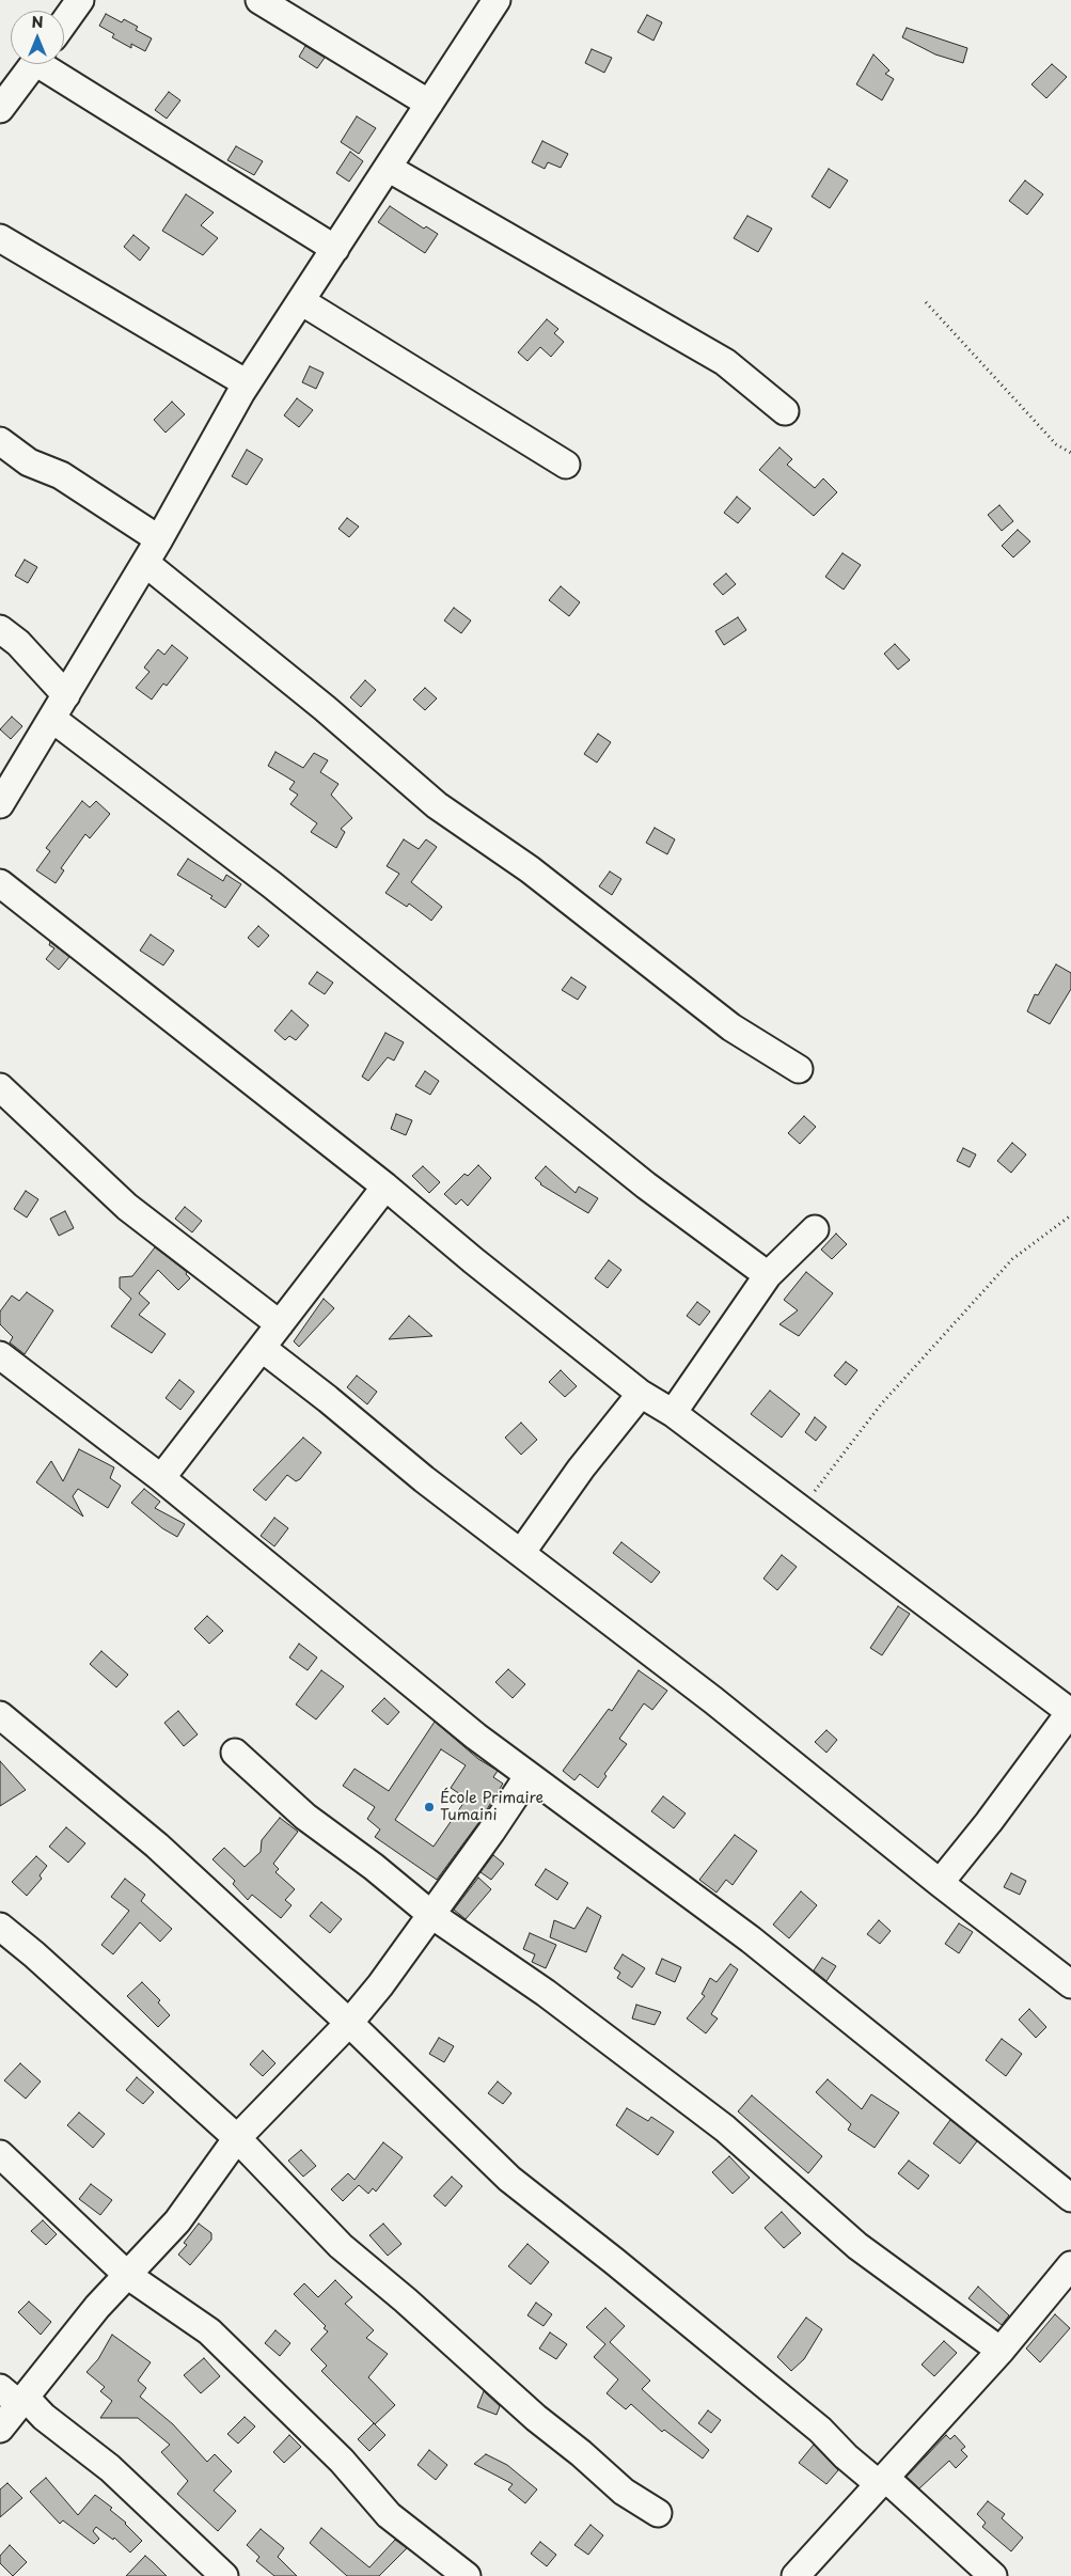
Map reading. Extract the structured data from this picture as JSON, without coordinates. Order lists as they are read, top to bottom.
{
  "places": ["École Primaire Tumaini"],
  "north": "top"
}
